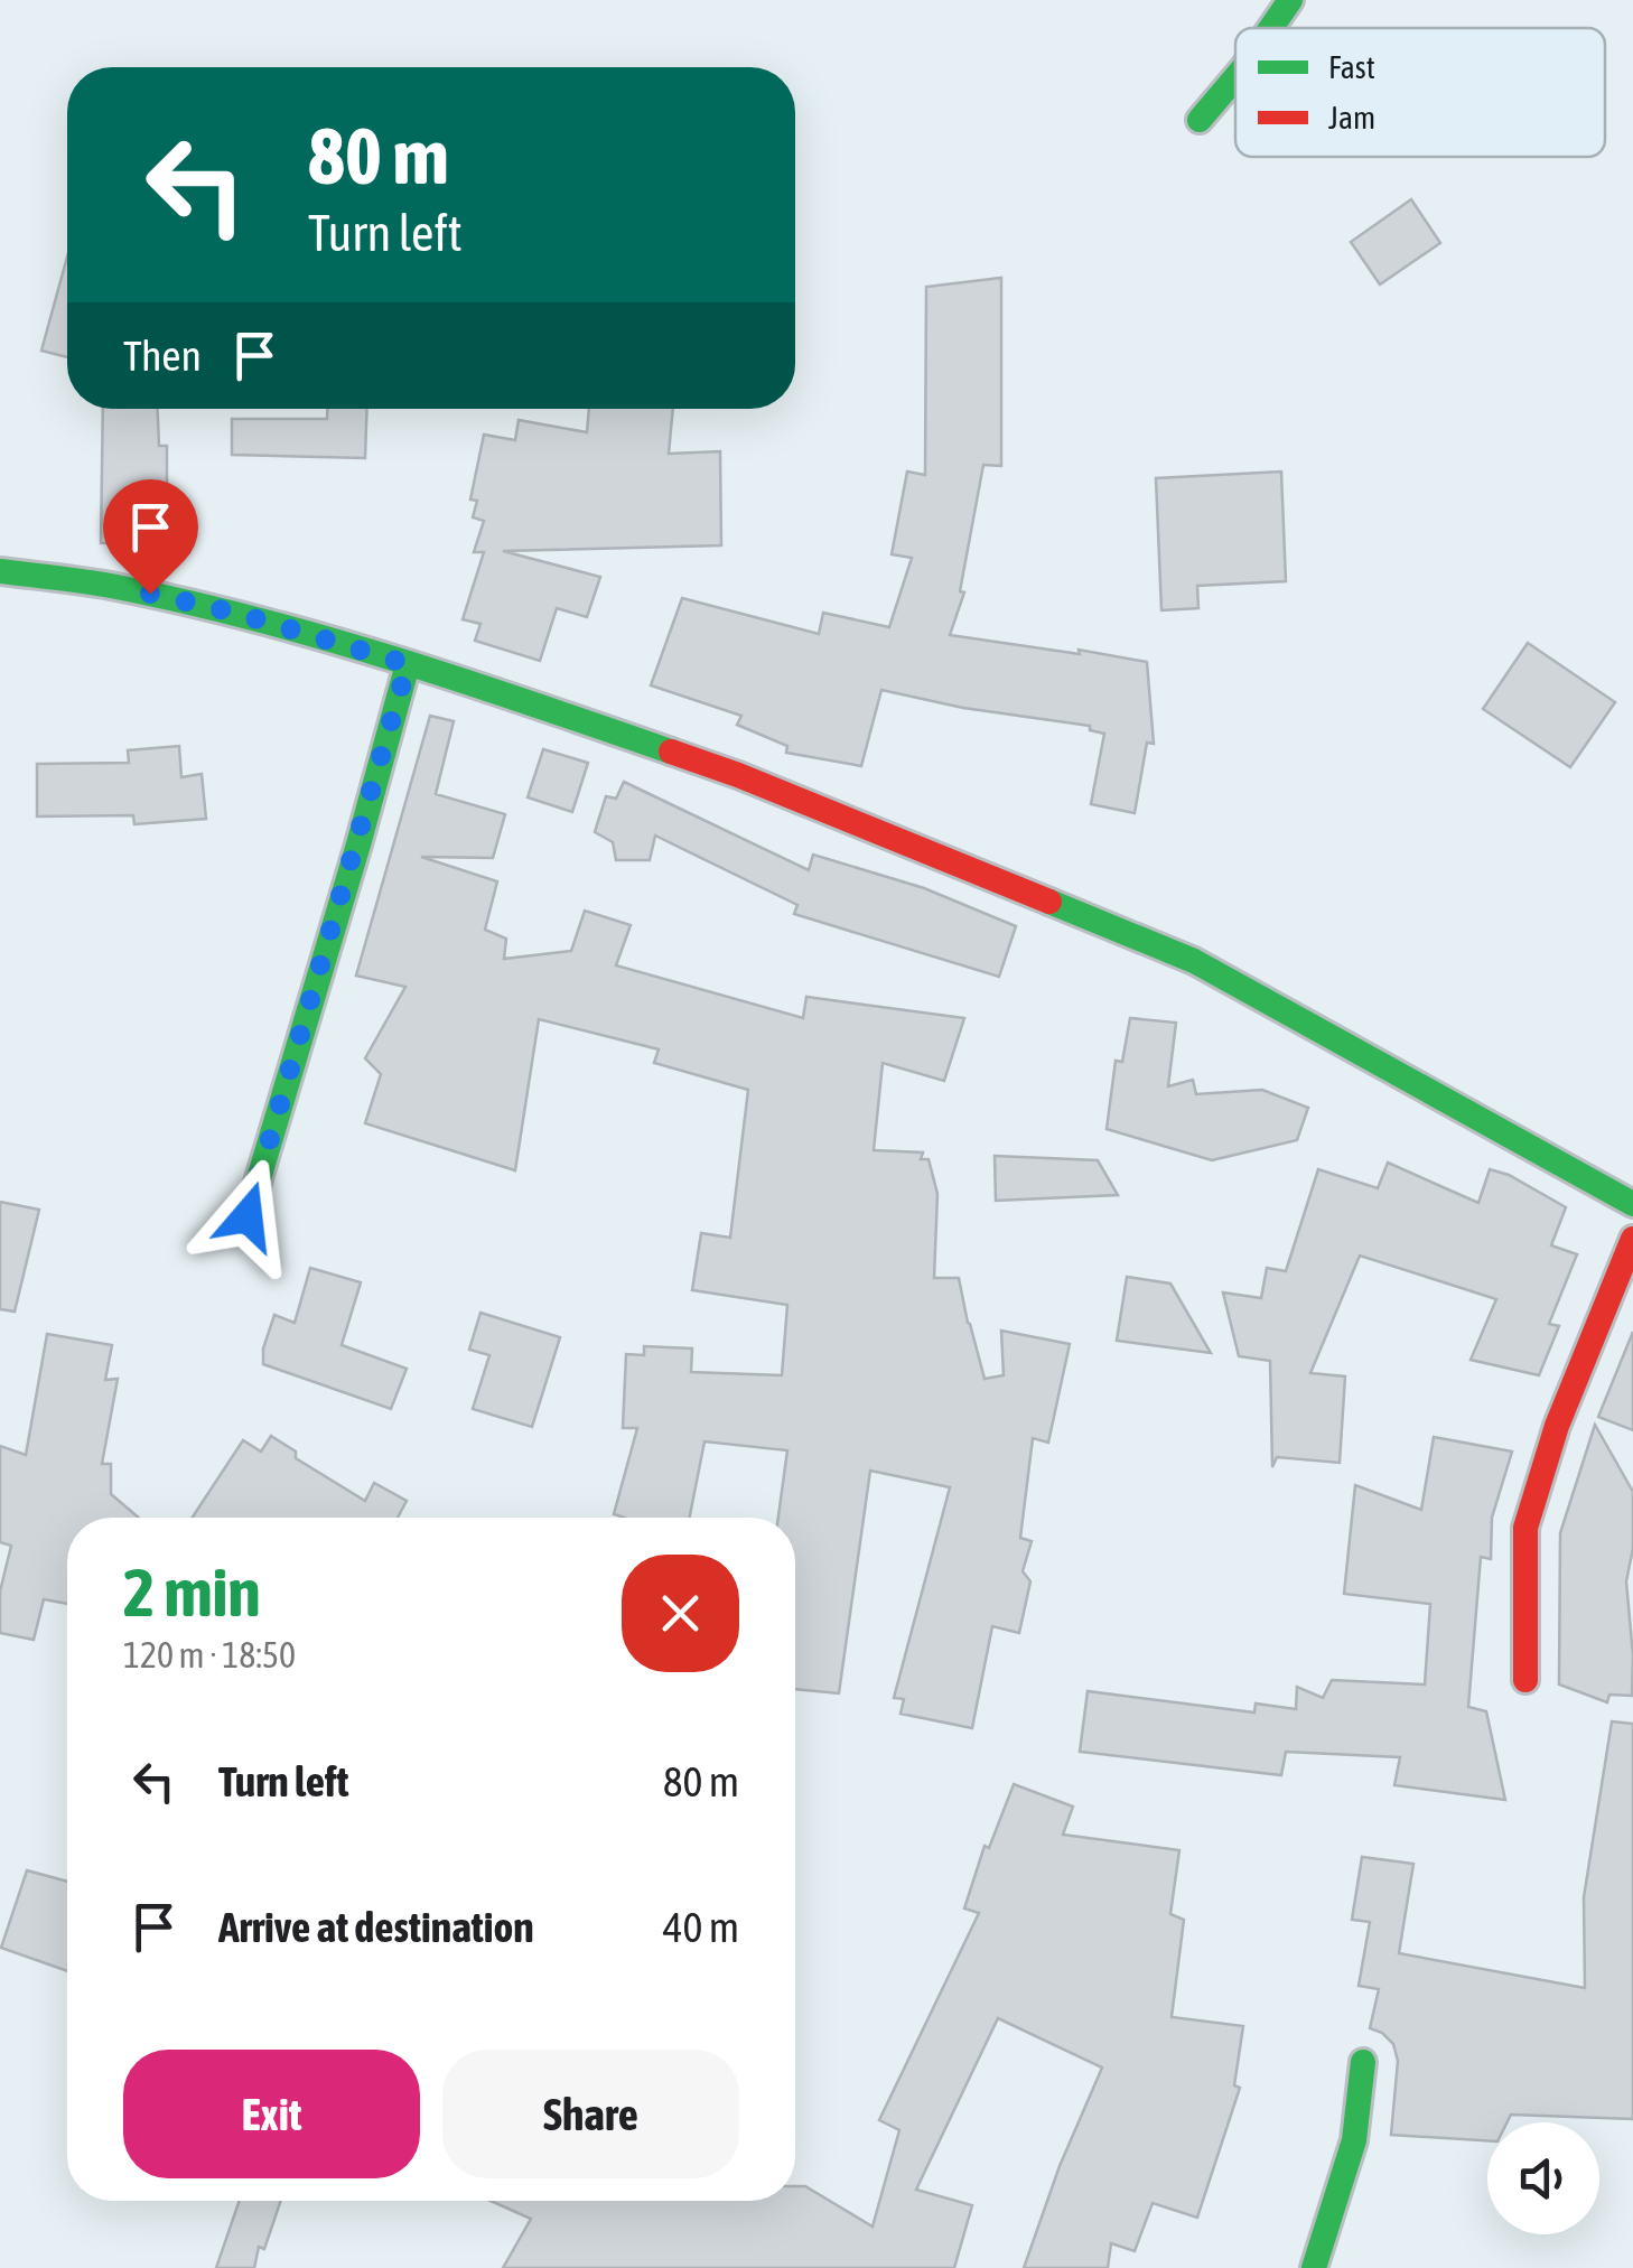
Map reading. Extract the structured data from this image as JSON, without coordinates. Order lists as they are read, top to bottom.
{
  "legend": ["Fast", "Jam"],
  "page": {
    "turn": ["80 m", "Turn left"],
    "then": "Then",
    "heading": ["2 min", "120 m · 18:50"],
    "list": [
      {
        "name": "Turn left",
        "value": "80 m"
      },
      {
        "name": "Arrive at destination",
        "value": "40 m"
      }
    ],
    "buttons": ["Exit", "Share"]
  }
}
